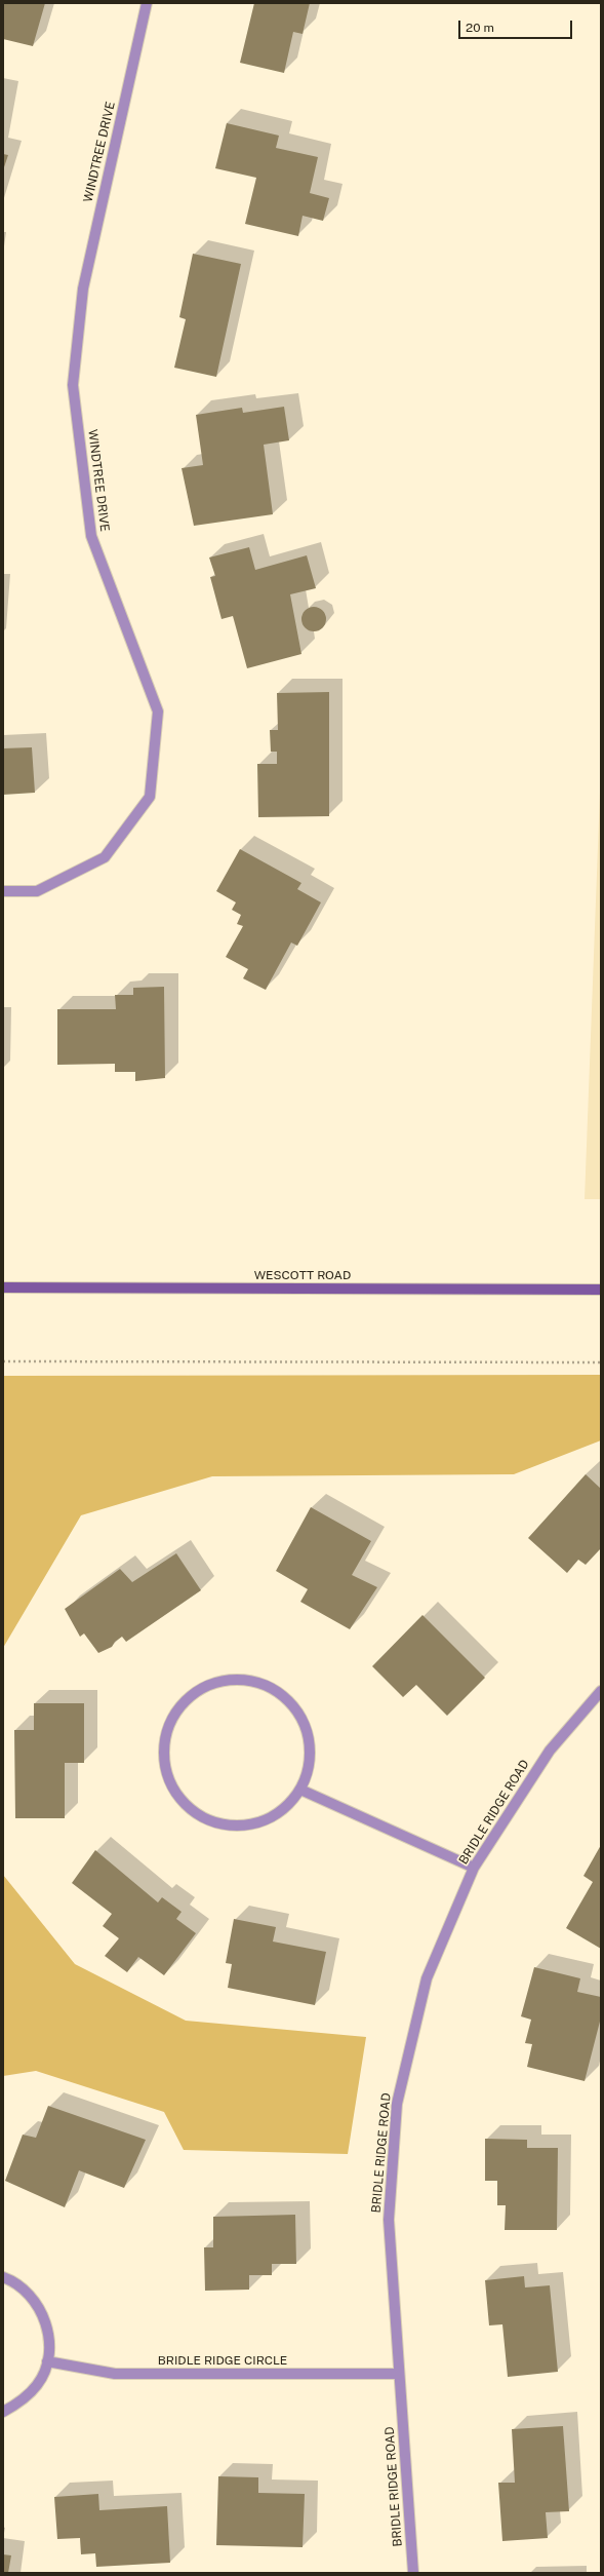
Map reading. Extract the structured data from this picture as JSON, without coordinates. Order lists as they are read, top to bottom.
{
  "streets": {
    "street": [
      "WINDTREE DRIVE",
      "WESCOTT ROAD",
      "BRIDLE RIDGE ROAD",
      "BRIDLE RIDGE CIRCLE"
    ]
  },
  "crossings": [
    ["BRIDLE RIDGE ROAD", "BRIDLE RIDGE CIRCLE"]
  ],
  "scale_bar": "20 m"
}
